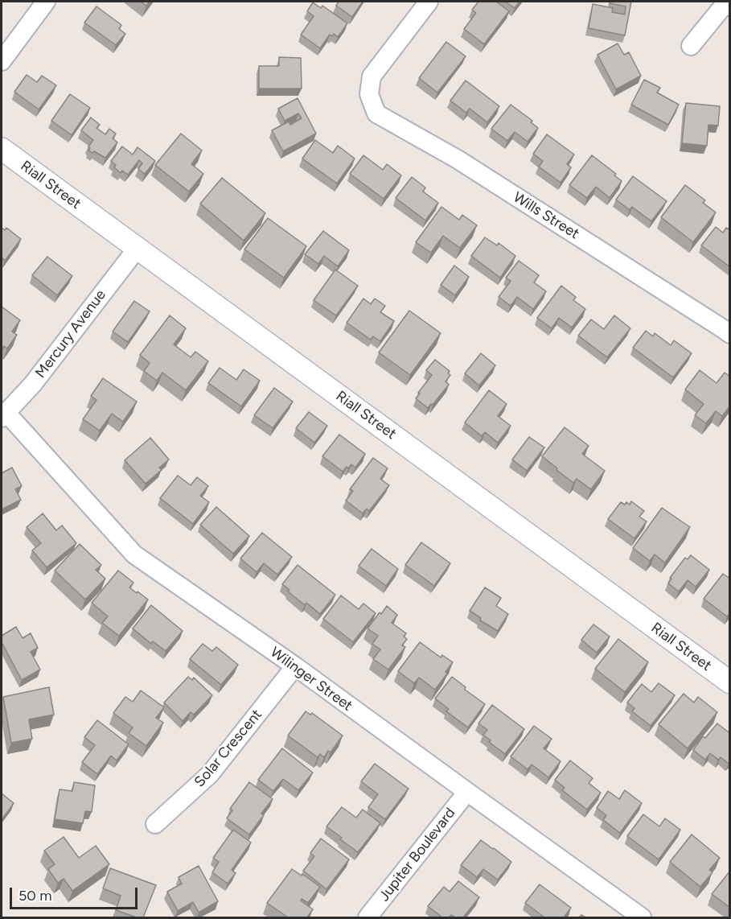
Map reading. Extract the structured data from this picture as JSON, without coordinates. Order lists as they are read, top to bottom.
{
  "streets": {
    "street": [
      "Riall Street",
      "Wills Street",
      "Mercury Avenue",
      "Wilinger Street",
      "Solar Crescent",
      "Jupiter Boulevard"
    ]
  },
  "crossings": [
    ["Riall Street", "Mercury Avenue"],
    ["Mercury Avenue", "Wilinger Street"],
    ["Wilinger Street", "Solar Crescent"],
    ["Wilinger Street", "Jupiter Boulevard"]
  ],
  "scale_bar": "50 m"
}
